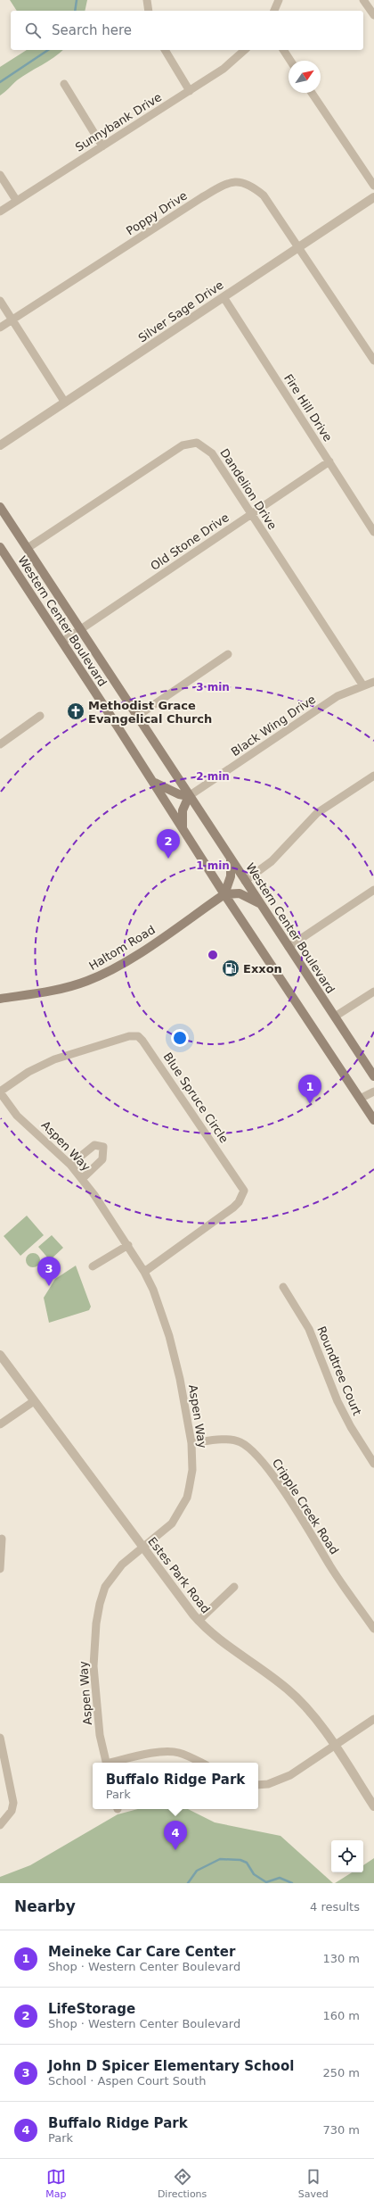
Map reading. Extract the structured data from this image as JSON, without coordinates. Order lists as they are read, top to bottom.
{
  "streets": {
    "main road": ["Western Center Boulevard", "Haltom Road"],
    "street": [
      "Sunnybank Drive",
      "Poppy Drive",
      "Silver Sage Drive",
      "Fire Hill Drive",
      "Dandelion Drive",
      "Old Stone Drive",
      "Black Wing Drive",
      "Blue Spruce Circle",
      "Aspen Way",
      "Roundtree Court",
      "Cripple Creek Road",
      "Estes Park Road"
    ]
  },
  "crossings": [
    ["Poppy Drive", "Silver Sage Drive"],
    ["Silver Sage Drive", "Fire Hill Drive"],
    ["Fire Hill Drive", "Old Stone Drive"],
    ["Dandelion Drive", "Old Stone Drive"],
    ["Dandelion Drive", "Western Center Boulevard"],
    ["Dandelion Drive", "Black Wing Drive"],
    ["Old Stone Drive", "Western Center Boulevard"],
    ["Western Center Boulevard", "Black Wing Drive"],
    ["Western Center Boulevard", "Haltom Road"],
    ["Blue Spruce Circle", "Aspen Way"],
    ["Aspen Way", "Cripple Creek Road"],
    ["Aspen Way", "Estes Park Road"]
  ],
  "places": {
    "church": ["Methodist Grace Evangelical Church"],
    "fuel station": ["Exxon"]
  },
  "north": "top right",
  "page": {
    "search": "Search here",
    "pins": [
      "2",
      "1",
      "3",
      "4"
    ],
    "popup": ["Buffalo Ridge Park", "Park"],
    "heading": ["Nearby", "4 results"],
    "list": [
      {
        "mark": "1",
        "name": "Meineke Car Care Center",
        "note": "Shop · Western Center Boulevard",
        "value": "130 m"
      },
      {
        "mark": "2",
        "name": "LifeStorage",
        "note": "Shop · Western Center Boulevard",
        "value": "160 m"
      },
      {
        "mark": "3",
        "name": "John D Spicer Elementary School",
        "note": "School · Aspen Court South",
        "value": "250 m"
      },
      {
        "mark": "4",
        "name": "Buffalo Ridge Park",
        "note": "Park",
        "value": "730 m"
      }
    ],
    "nav": ["Map", "Directions", "Saved"]
  },
  "rings": ["3 min", "2 min", "1 min"]
}
